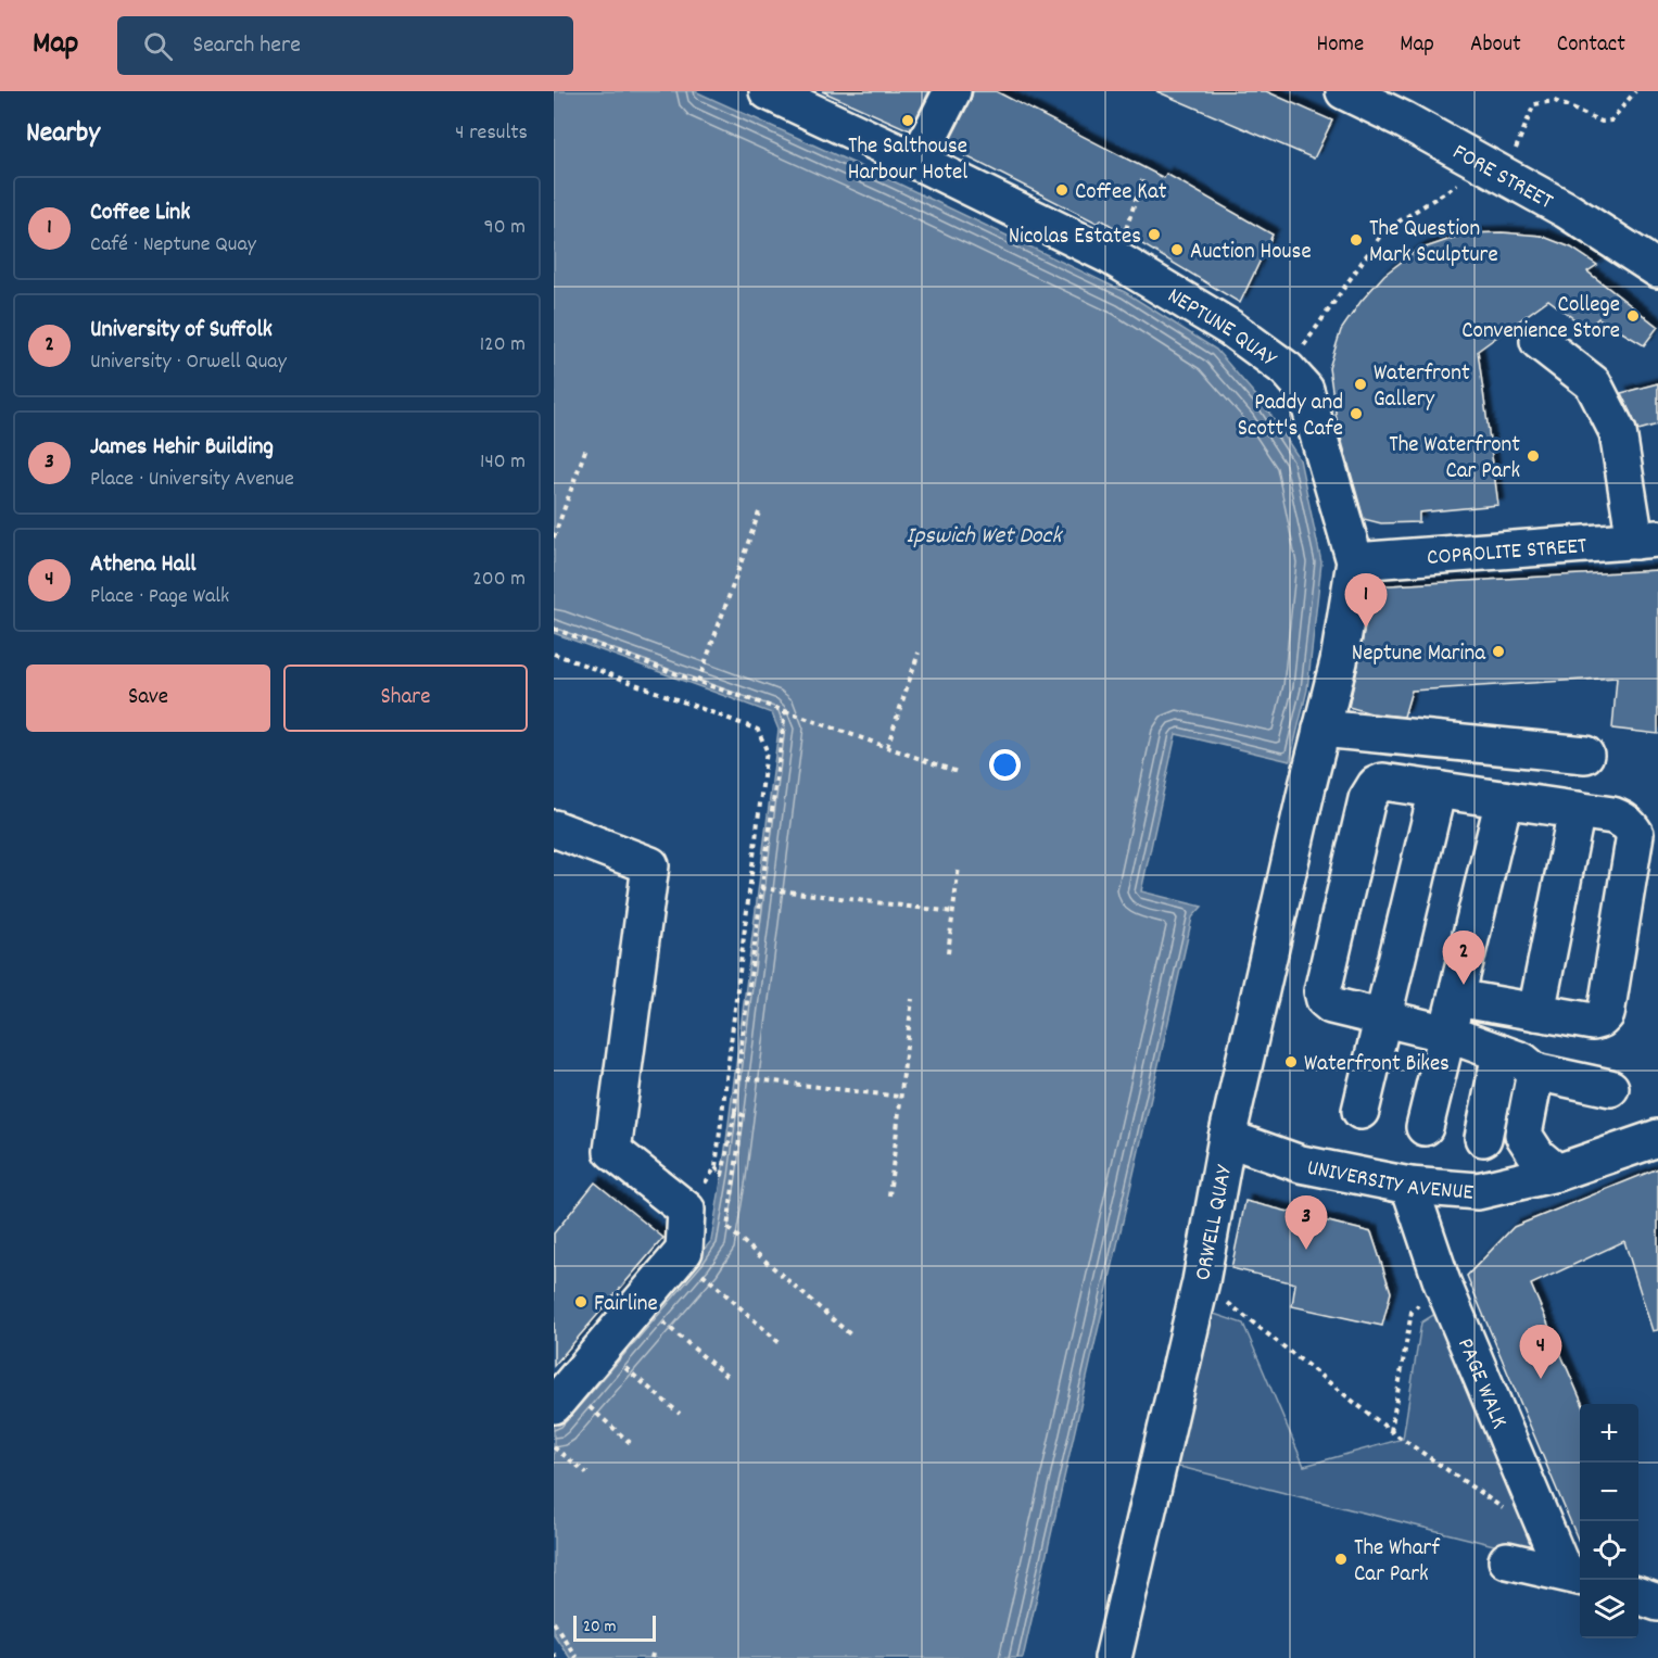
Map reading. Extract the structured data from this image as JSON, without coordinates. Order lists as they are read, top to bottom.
{
  "streets": {
    "street": [
      "FORE STREET",
      "NEPTUNE QUAY",
      "COPROLITE STREET",
      "UNIVERSITY AVENUE",
      "ORWELL QUAY",
      "PAGE WALK"
    ]
  },
  "crossings": [
    ["NEPTUNE QUAY", "COPROLITE STREET"],
    ["NEPTUNE QUAY", "ORWELL QUAY"],
    ["UNIVERSITY AVENUE", "ORWELL QUAY"],
    ["UNIVERSITY AVENUE", "PAGE WALK"]
  ],
  "water": ["Ipswich Wet Dock"],
  "places": [
    "The Salthouse Harbour Hotel",
    "Coffee Kat",
    "Nicolas Estates",
    "The Question Mark Sculpture",
    "Auction House",
    "College Convenience Store",
    "Waterfront Gallery",
    "Paddy and Scott's Cafe",
    "The Waterfront Car Park",
    "Neptune Marina",
    "Waterfront Bikes",
    "Fairline",
    "The Wharf Car Park"
  ],
  "scale_bar": "20 m",
  "page": {
    "header": "Map",
    "search": "Search here",
    "nav": [
      "Home",
      "Map",
      "About",
      "Contact"
    ],
    "heading": ["Nearby", "4 results"],
    "list": [
      {
        "mark": "1",
        "name": "Coffee Link",
        "note": "Café · Neptune Quay",
        "value": "90 m"
      },
      {
        "mark": "2",
        "name": "University of Suffolk",
        "note": "University · Orwell Quay",
        "value": "120 m"
      },
      {
        "mark": "3",
        "name": "James Hehir Building",
        "note": "Place · University Avenue",
        "value": "140 m"
      },
      {
        "mark": "4",
        "name": "Athena Hall",
        "note": "Place · Page Walk",
        "value": "200 m"
      }
    ],
    "pins": [
      "1",
      "2",
      "3",
      "4"
    ],
    "buttons": ["Save", "Share"],
    "map_buttons": ["+", "−"],
    "scale": "20 m"
  }
}
